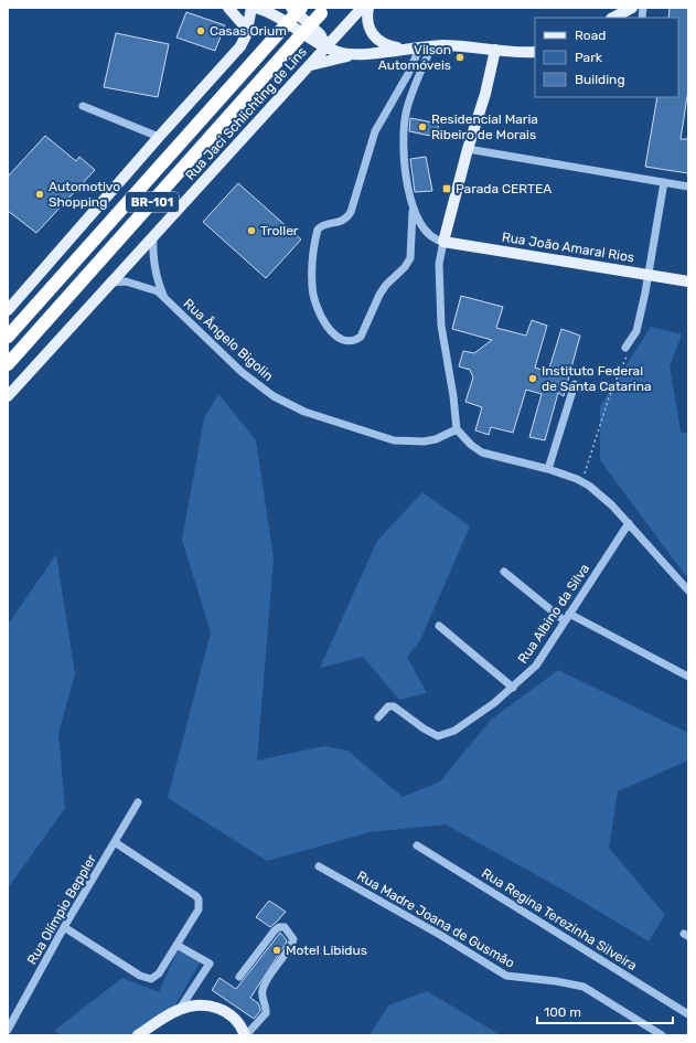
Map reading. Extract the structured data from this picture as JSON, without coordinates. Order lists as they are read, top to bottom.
{
  "streets": {
    "highway": ["BR-101"],
    "main road": ["Rua Jaci Schlichting de Lins", "Rua João Amaral Rios"],
    "street": [
      "Rua Ângelo Bigolin",
      "Rua Albino da Silva",
      "Rua Olímpio Beppler",
      "Rua Madre Joana de Gusmão",
      "Rua Regina Terezinha Silveira"
    ]
  },
  "crossings": [
    ["Rua Jaci Schlichting de Lins", "Rua Ângelo Bigolin"]
  ],
  "places": {
    "other": [
      "Casas Orium",
      "Vilson Automóveis",
      "Residencial Maria Ribeiro de Morais",
      "Automotivo Shopping",
      "Troller",
      "Instituto Federal de Santa Catarina",
      "Motel Libidus"
    ],
    "transit": ["Parada CERTEA"]
  },
  "legend": ["Road", "Park", "Building"],
  "scale_bar": "100 m"
}
